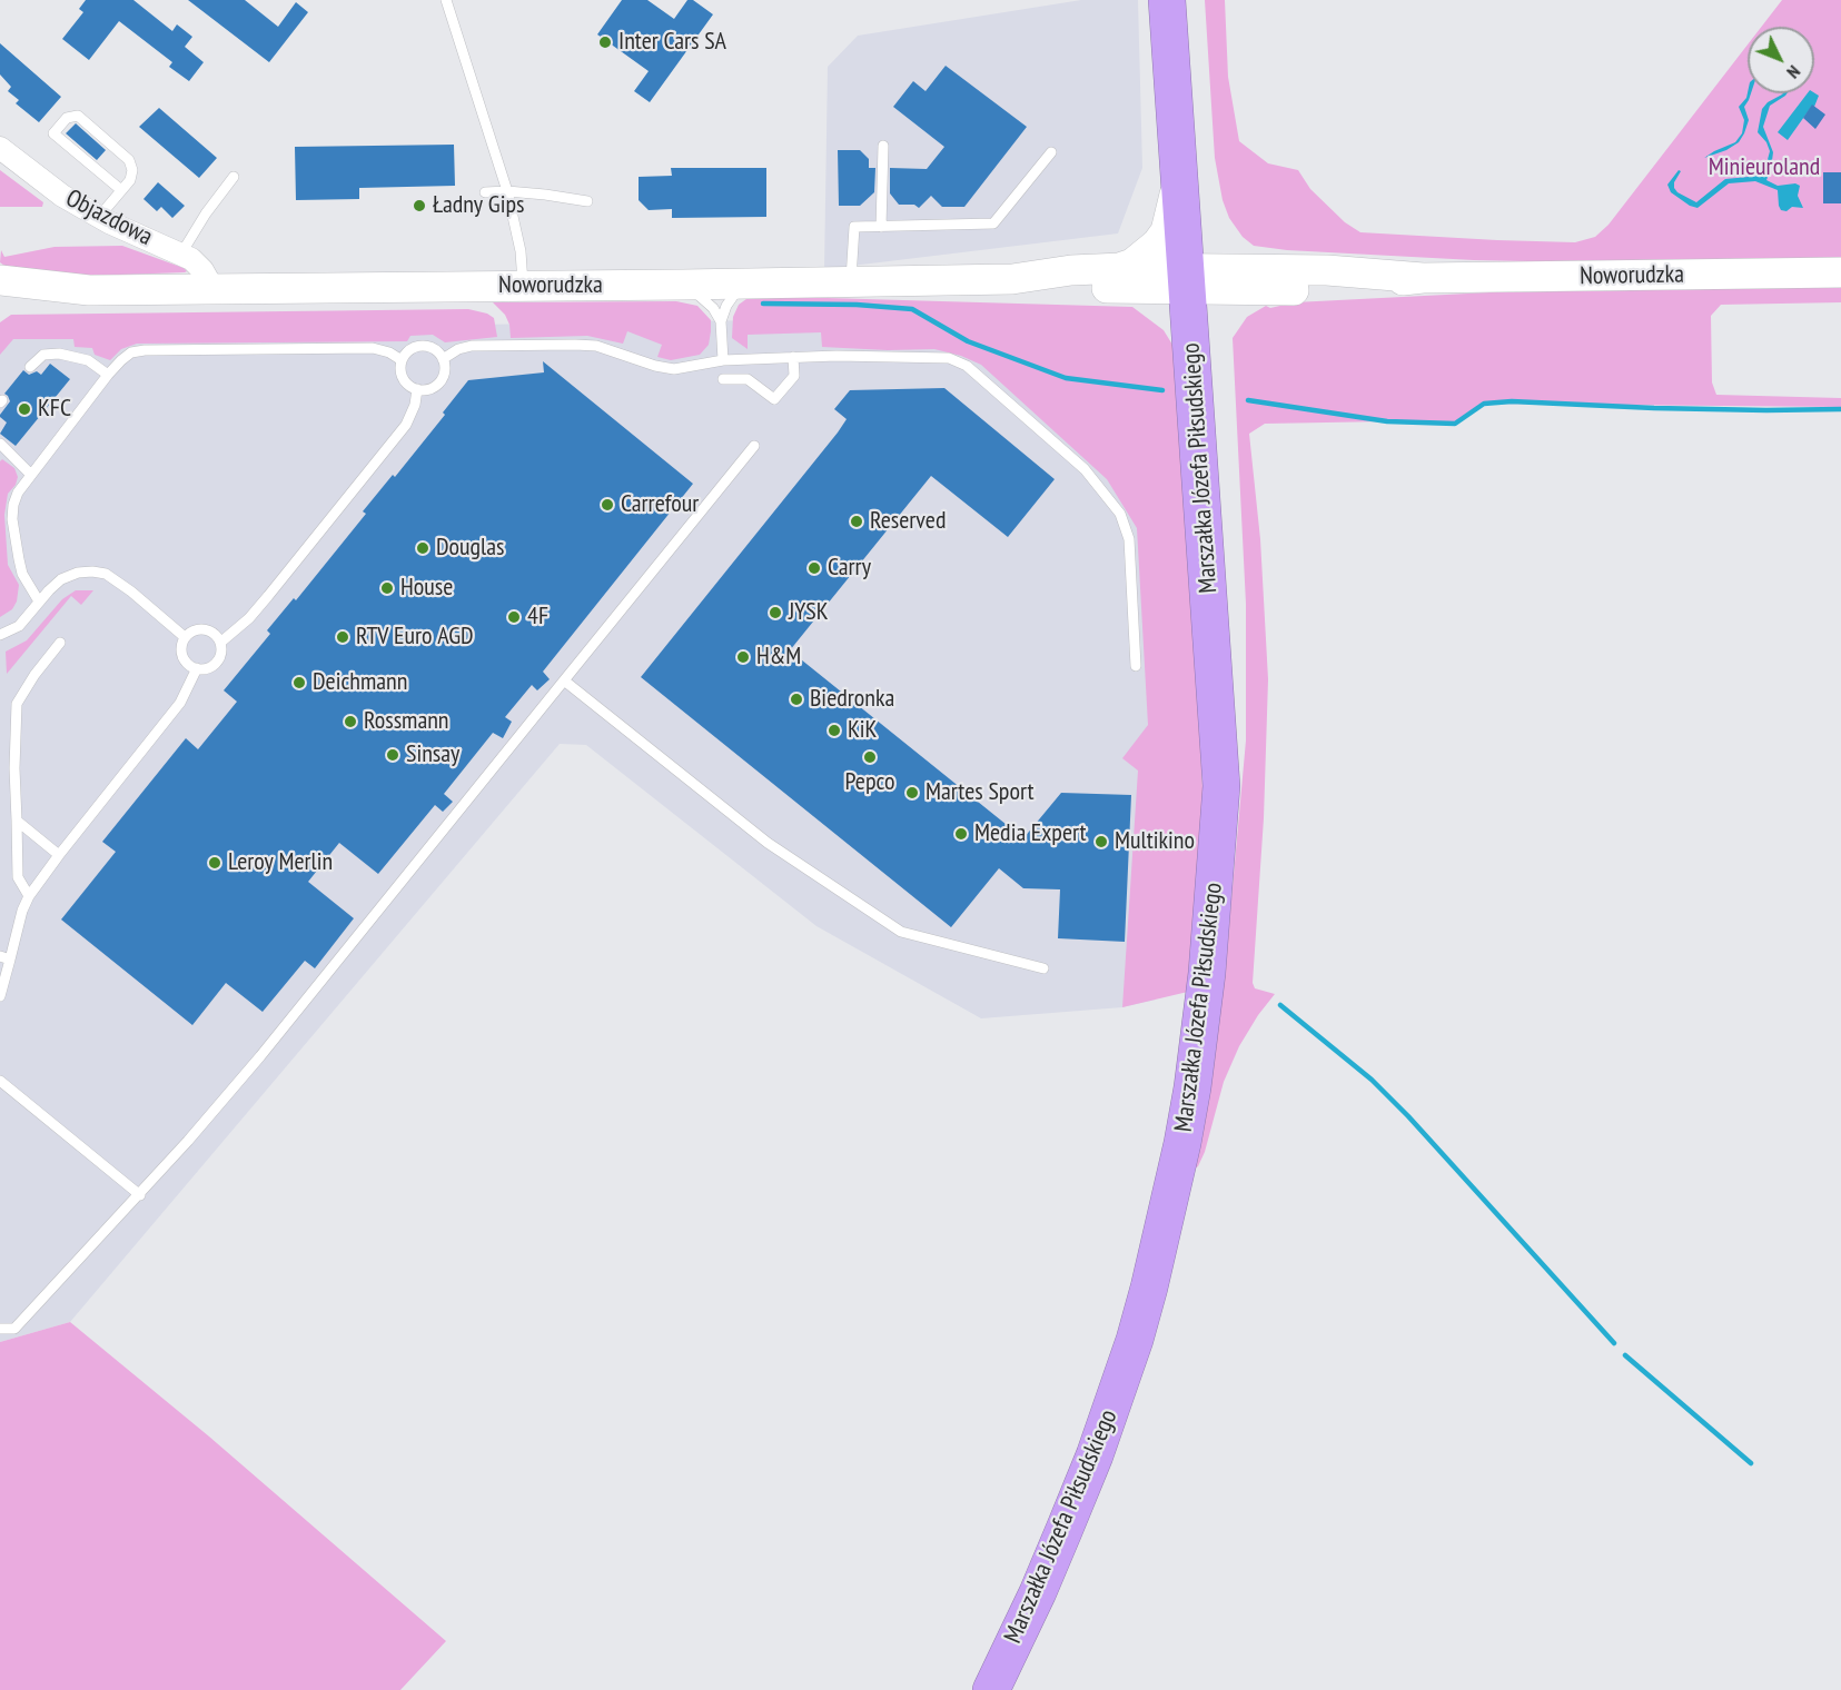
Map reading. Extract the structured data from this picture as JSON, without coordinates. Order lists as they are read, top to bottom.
{
  "streets": {
    "highway": ["Marszałka Józefa Piłsudskiego"],
    "street": ["Objazdowa", "Noworudzka"]
  },
  "crossings": [
    ["Objazdowa", "Noworudzka"],
    ["Noworudzka", "Marszałka Józefa Piłsudskiego"]
  ],
  "parks": ["Minieuroland"],
  "places": [
    "Inter Cars SA",
    "Ładny Gips",
    "KFC",
    "Carrefour",
    "Reserved",
    "Douglas",
    "Carry",
    "House",
    "JYSK",
    "4F",
    "RTV Euro AGD",
    "H&M",
    "Deichmann",
    "Biedronka",
    "Rossmann",
    "KiK",
    "Sinsay",
    "Pepco",
    "Martes Sport",
    "Media Expert",
    "Multikino",
    "Leroy Merlin"
  ],
  "north": "bottom right"
}
